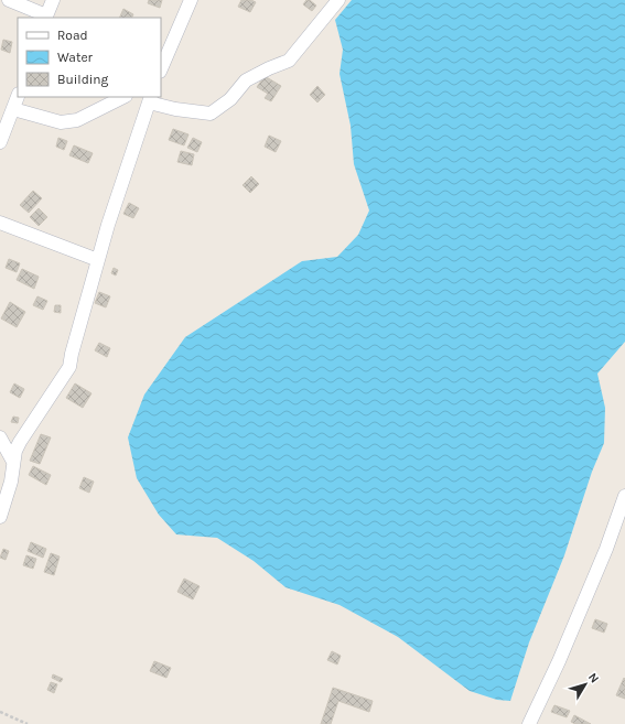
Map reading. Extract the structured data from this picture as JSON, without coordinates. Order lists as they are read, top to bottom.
{
  "legend": ["Road", "Water", "Building"],
  "north": "top right"
}
